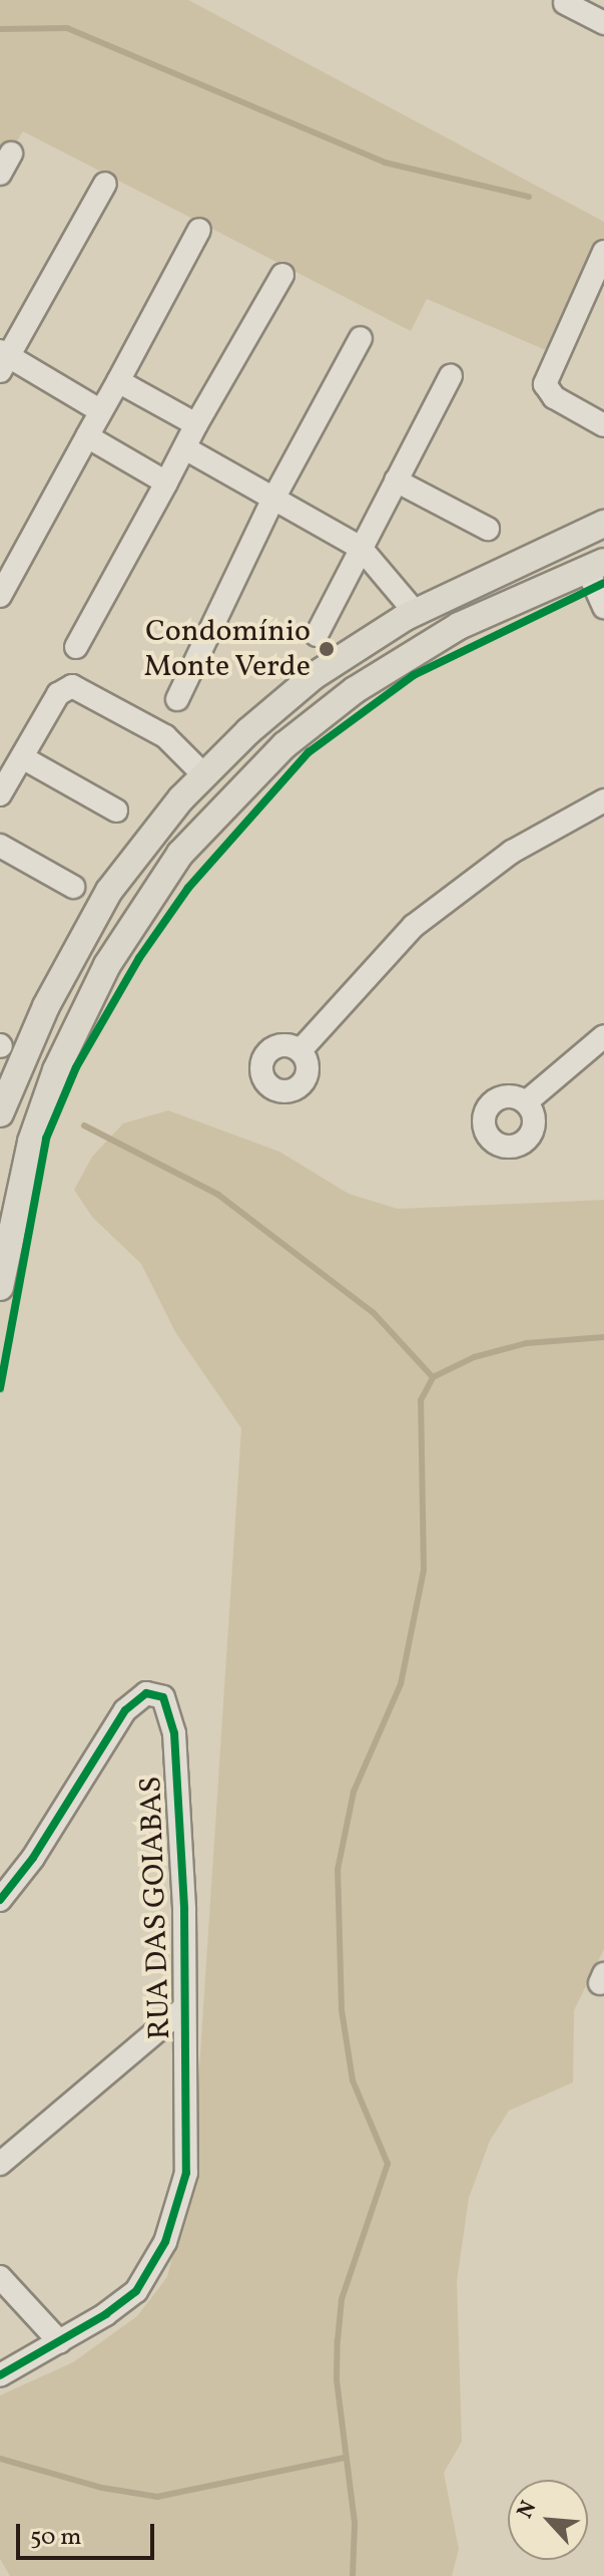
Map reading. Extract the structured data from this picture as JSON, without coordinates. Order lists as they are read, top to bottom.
{
  "streets": {
    "street": ["RUA DAS GOIABAS"]
  },
  "places": ["Condomínio Monte Verde"],
  "scale_bar": "50 m",
  "north": "top left"
}
